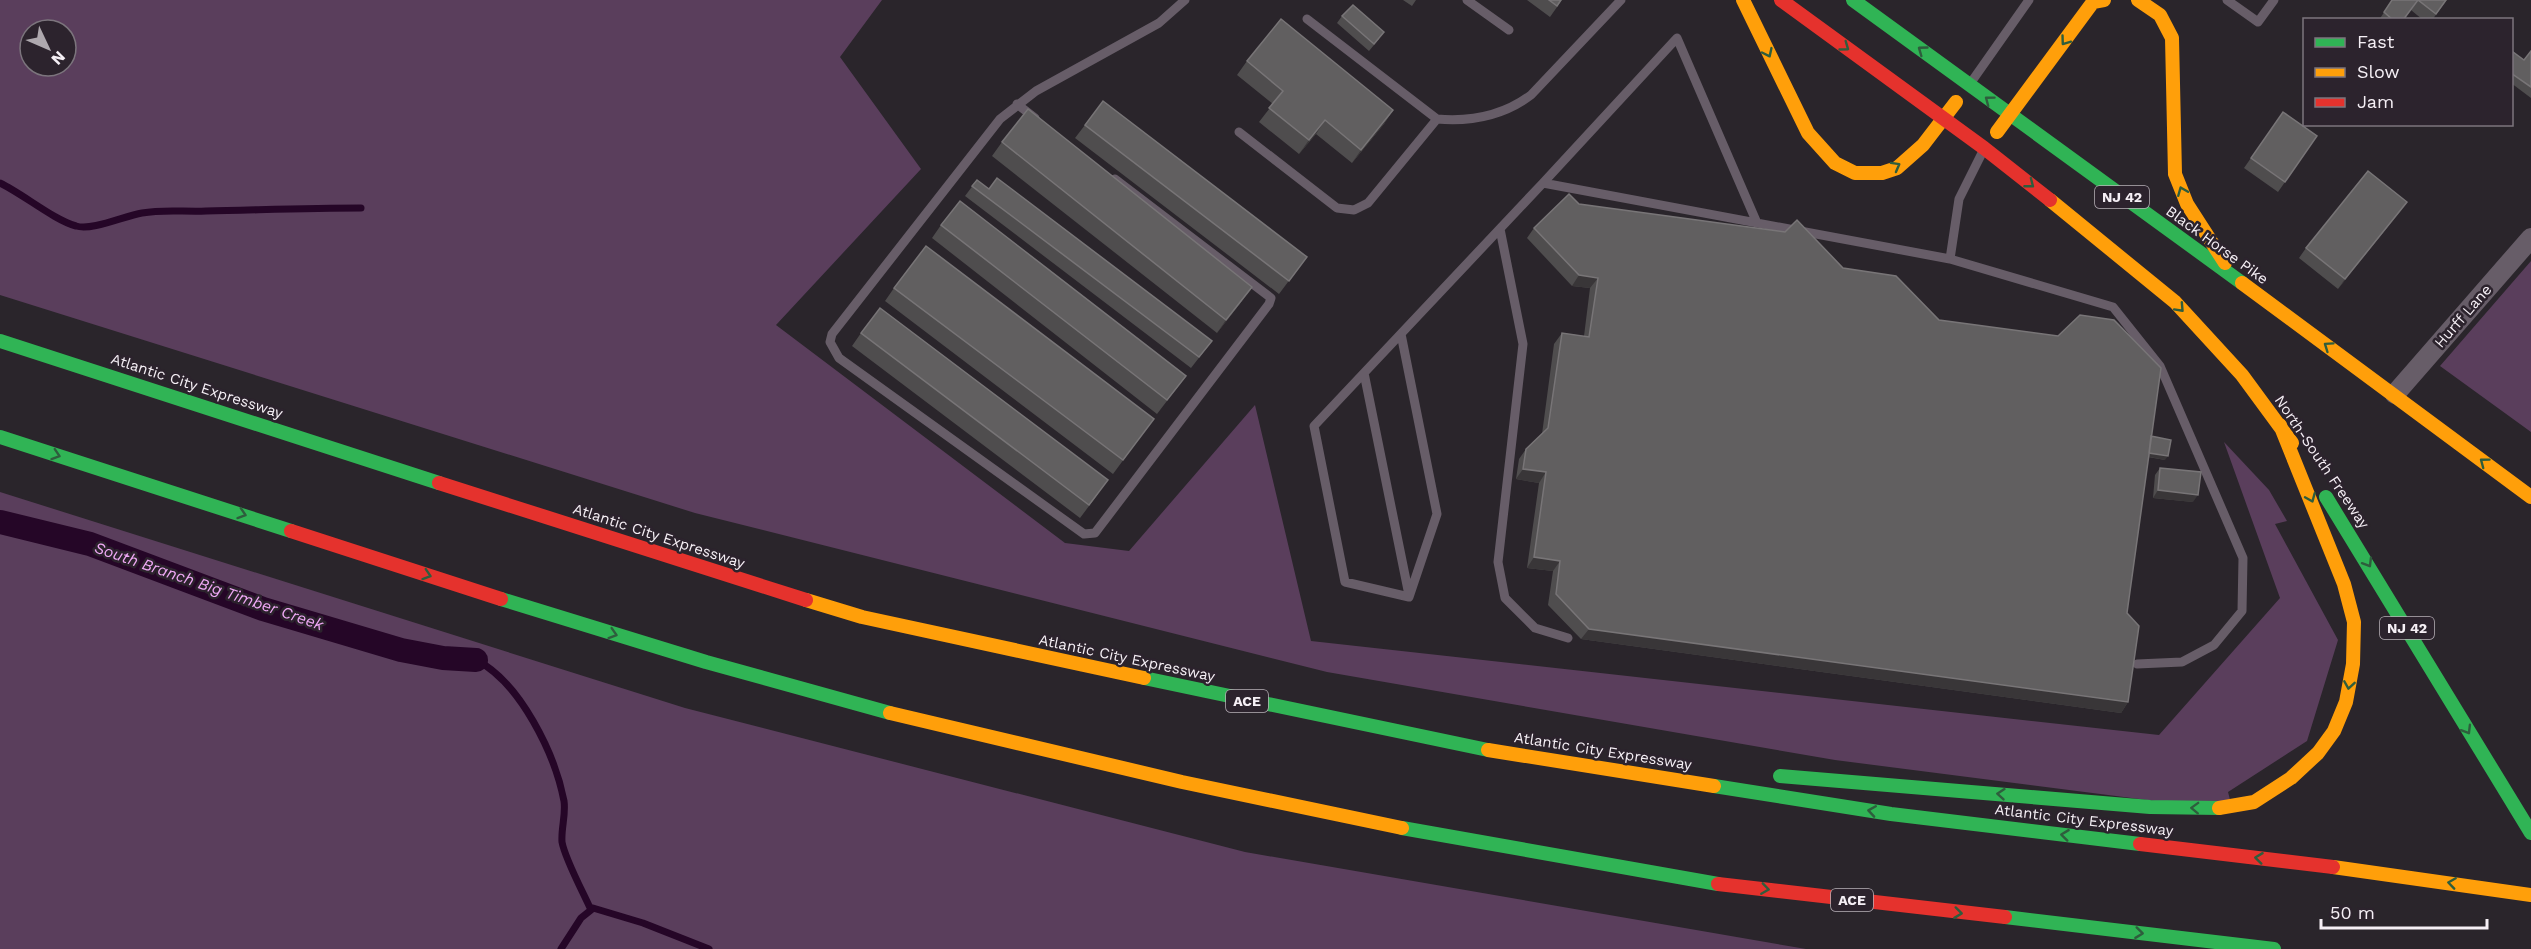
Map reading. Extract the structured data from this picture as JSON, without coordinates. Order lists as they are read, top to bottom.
{
  "streets": {
    "highway": [
      "NJ 42",
      "Black Horse Pike",
      "Atlantic City Expressway",
      "North-South Freeway",
      "ACE"
    ],
    "street": ["Hurff Lane"]
  },
  "crossings": [
    ["NJ 42", "North-South Freeway"],
    ["Black Horse Pike", "Hurff Lane"]
  ],
  "one_way": ["North-South Freeway"],
  "water": ["South Branch Big Timber Creek"],
  "legend": ["Fast", "Slow", "Jam"],
  "scale_bar": "50 m",
  "north": "bottom right"
}
